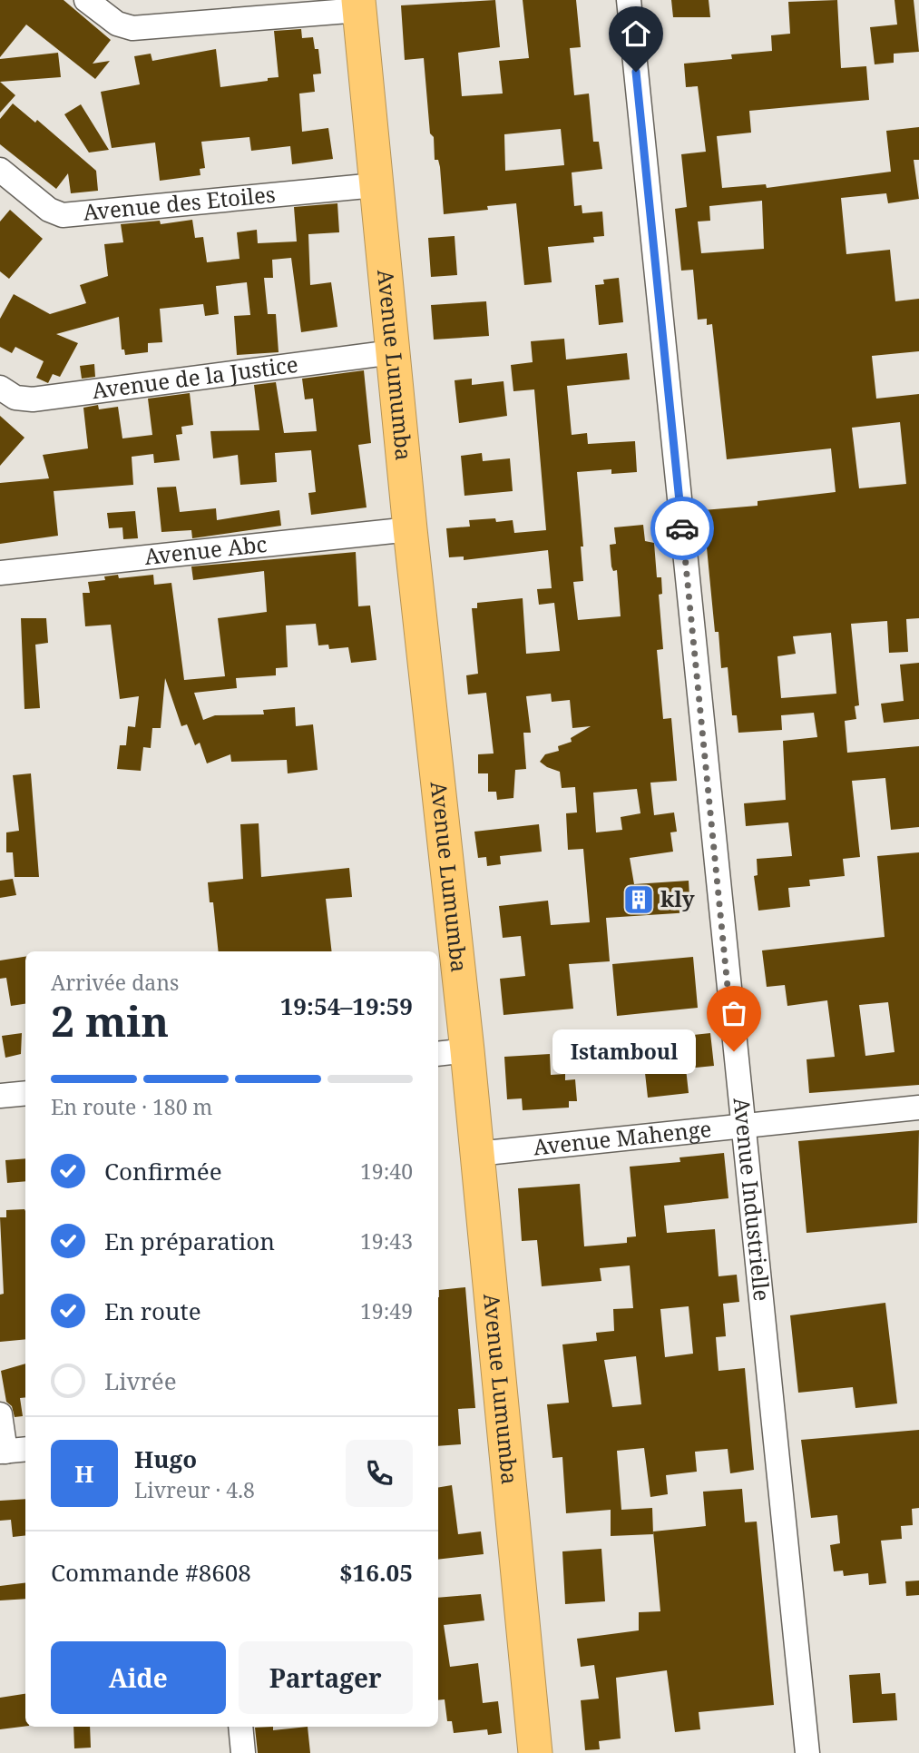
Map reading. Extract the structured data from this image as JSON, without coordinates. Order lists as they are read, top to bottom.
{
  "streets": {
    "highway": ["Avenue Lumumba"],
    "street": [
      "Avenue des Etoiles",
      "Avenue de la Justice",
      "Avenue Abc",
      "Avenue Mahenge",
      "Avenue Industrielle"
    ]
  },
  "crossings": [
    ["Avenue des Etoiles", "Avenue Lumumba"],
    ["Avenue Lumumba", "Avenue de la Justice"],
    ["Avenue Lumumba", "Avenue Abc"],
    ["Avenue Lumumba", "Avenue Mahenge"],
    ["Avenue Mahenge", "Avenue Industrielle"]
  ],
  "places": {
    "building": ["kly"],
    "other": ["Istamboul"]
  },
  "page": {
    "heading": ["2 min", "Arrivée dans", "19:54–19:59"],
    "panel": [
      "Hugo",
      "Livreur · 4.8",
      "Commande #8608",
      "$16.05"
    ],
    "bubble": "Istamboul",
    "bar": "En route · 180 m",
    "list": [
      ["Confirmée", "19:40"],
      ["En préparation", "19:43"],
      ["En route", "19:49"],
      "Livrée"
    ],
    "round": "H",
    "buttons": ["Aide", "Partager"]
  }
}
